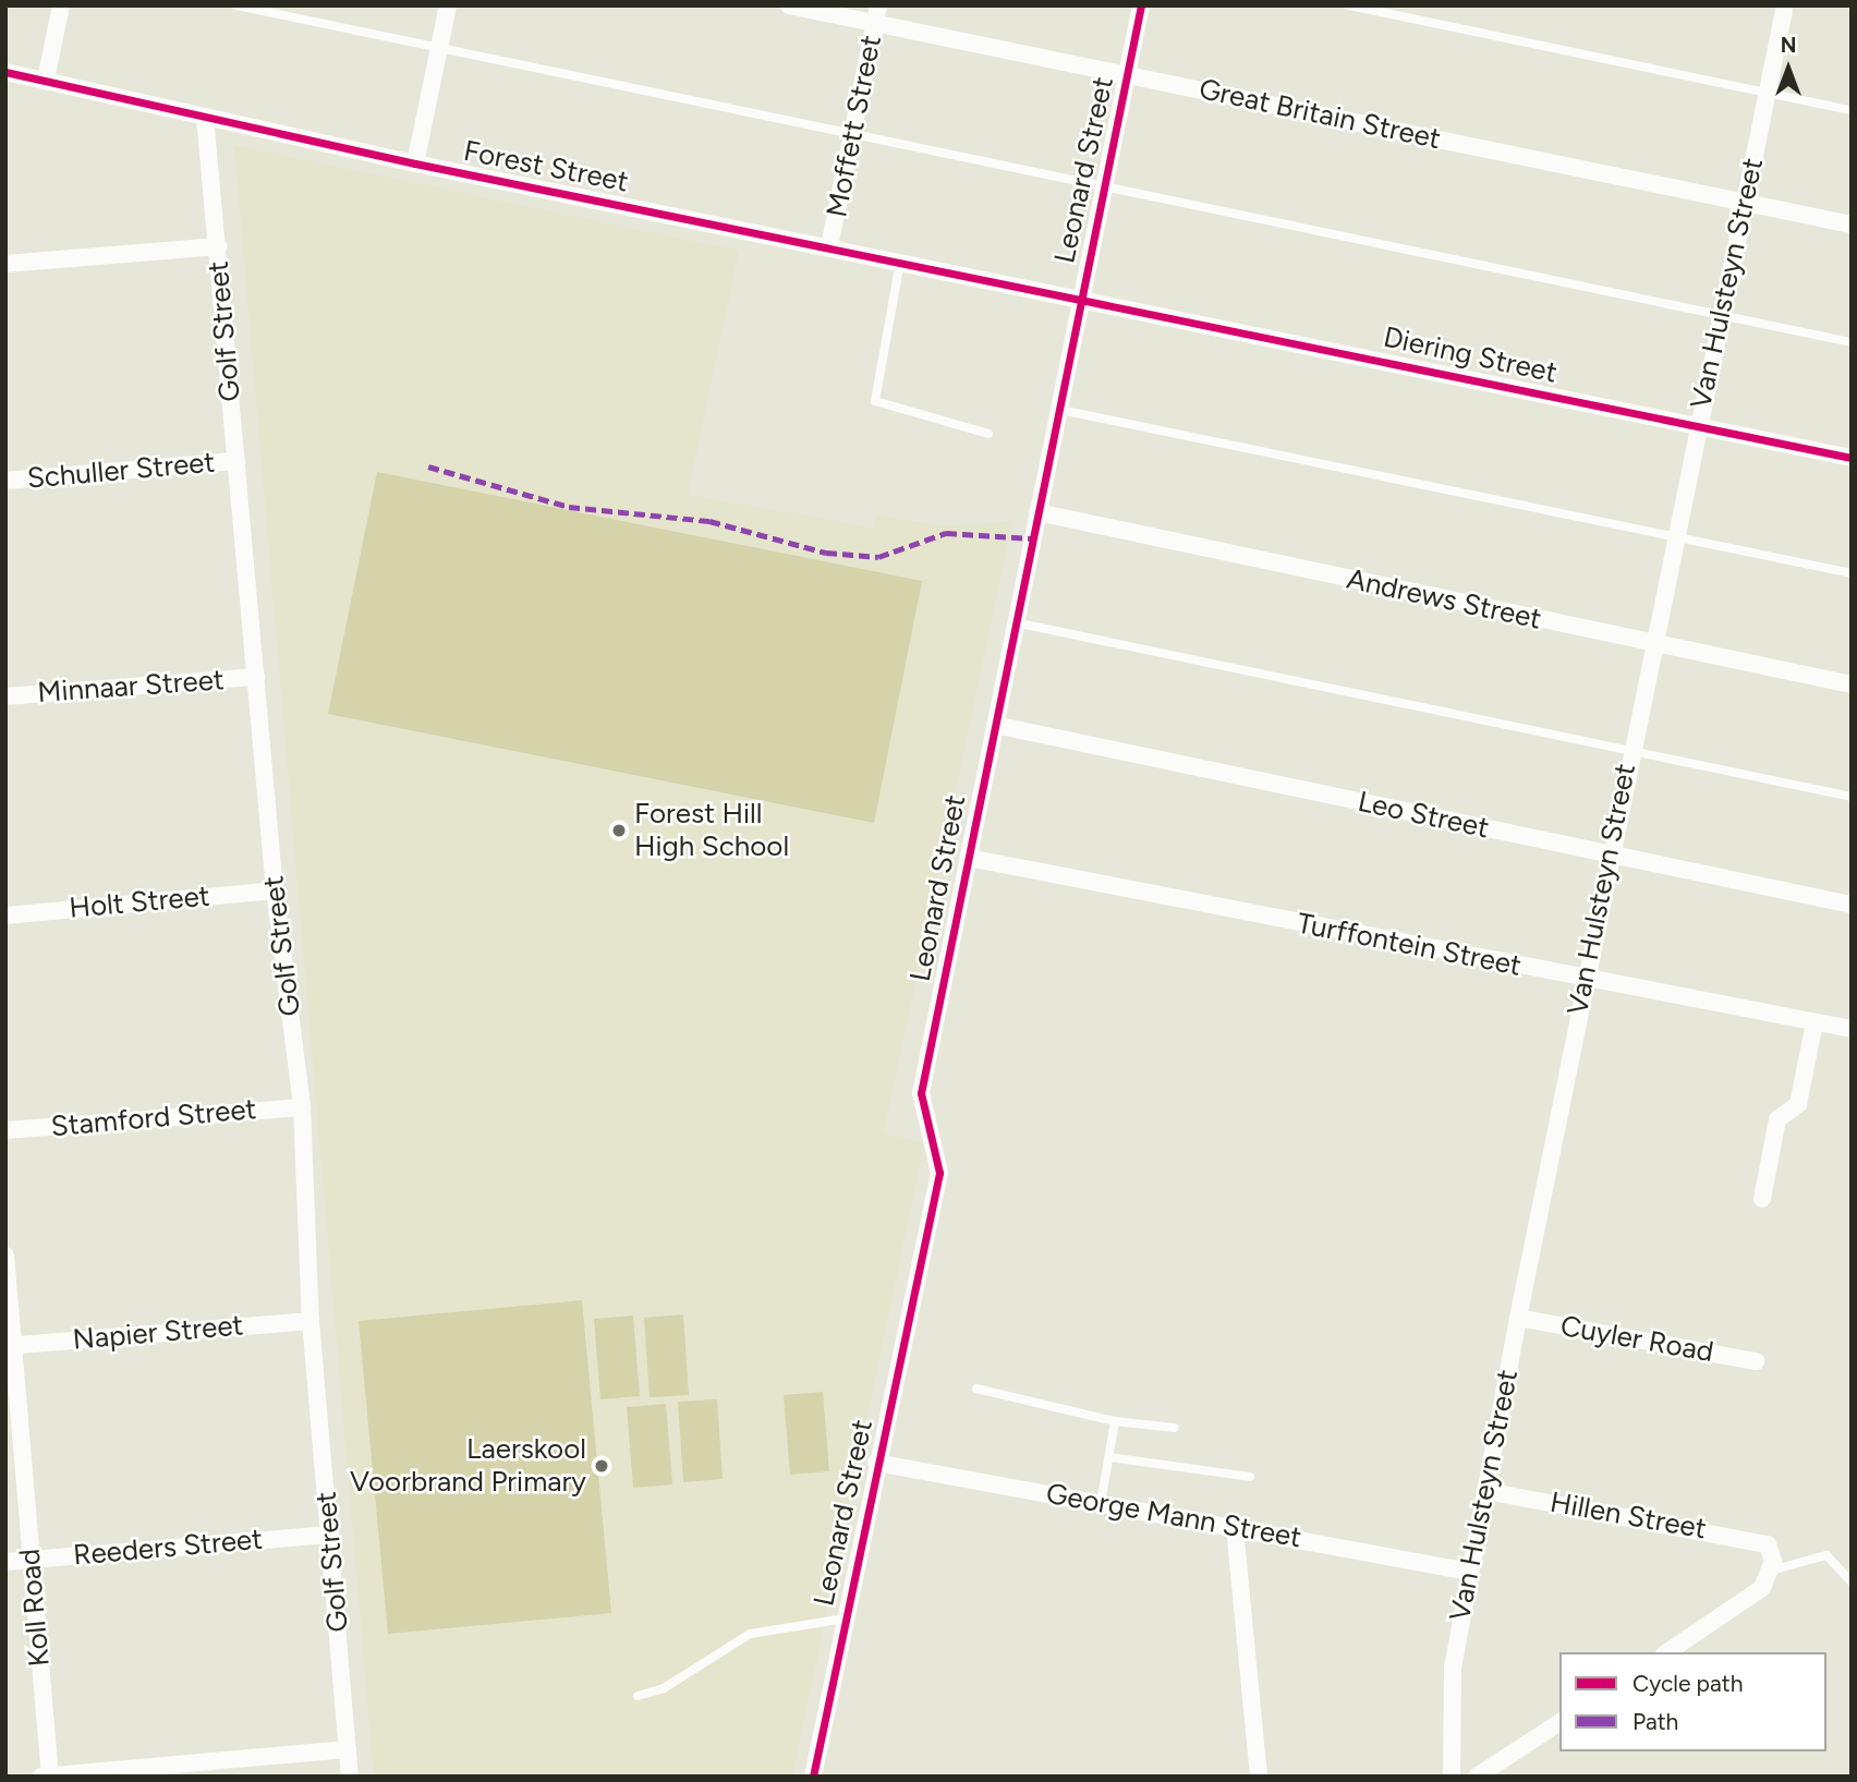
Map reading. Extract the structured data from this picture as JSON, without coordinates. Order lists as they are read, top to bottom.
{
  "streets": {
    "street": [
      "Great Britain Street",
      "Moffett Street",
      "Forest Street",
      "Leonard Street",
      "Van Hulsteyn Street",
      "Golf Street",
      "Diering Street",
      "Schuller Street",
      "Andrews Street",
      "Minnaar Street",
      "Leo Street",
      "Holt Street",
      "Turffontein Street",
      "Stamford Street",
      "Napier Street",
      "Cuyler Road",
      "George Mann Street",
      "Hillen Street",
      "Reeders Street",
      "Koll Road"
    ]
  },
  "crossings": [
    ["Great Britain Street", "Moffett Street"],
    ["Great Britain Street", "Leonard Street"],
    ["Great Britain Street", "Van Hulsteyn Street"],
    ["Moffett Street", "Forest Street"],
    ["Forest Street", "Leonard Street"],
    ["Forest Street", "Golf Street"],
    ["Forest Street", "Diering Street"],
    ["Leonard Street", "Diering Street"],
    ["Leonard Street", "Andrews Street"],
    ["Leonard Street", "Leo Street"],
    ["Leonard Street", "Turffontein Street"],
    ["Leonard Street", "George Mann Street"],
    ["Van Hulsteyn Street", "Diering Street"],
    ["Van Hulsteyn Street", "Andrews Street"],
    ["Van Hulsteyn Street", "Leo Street"],
    ["Van Hulsteyn Street", "Turffontein Street"],
    ["Van Hulsteyn Street", "Cuyler Road"],
    ["Van Hulsteyn Street", "George Mann Street"],
    ["Van Hulsteyn Street", "Hillen Street"],
    ["Golf Street", "Schuller Street"],
    ["Golf Street", "Minnaar Street"],
    ["Golf Street", "Holt Street"],
    ["Golf Street", "Stamford Street"],
    ["Golf Street", "Napier Street"],
    ["Golf Street", "Reeders Street"],
    ["Napier Street", "Koll Road"],
    ["Reeders Street", "Koll Road"]
  ],
  "places": ["Forest Hill High School", "Laerskool Voorbrand Primary"],
  "legend": ["Cycle path", "Path"],
  "north": "top"
}
